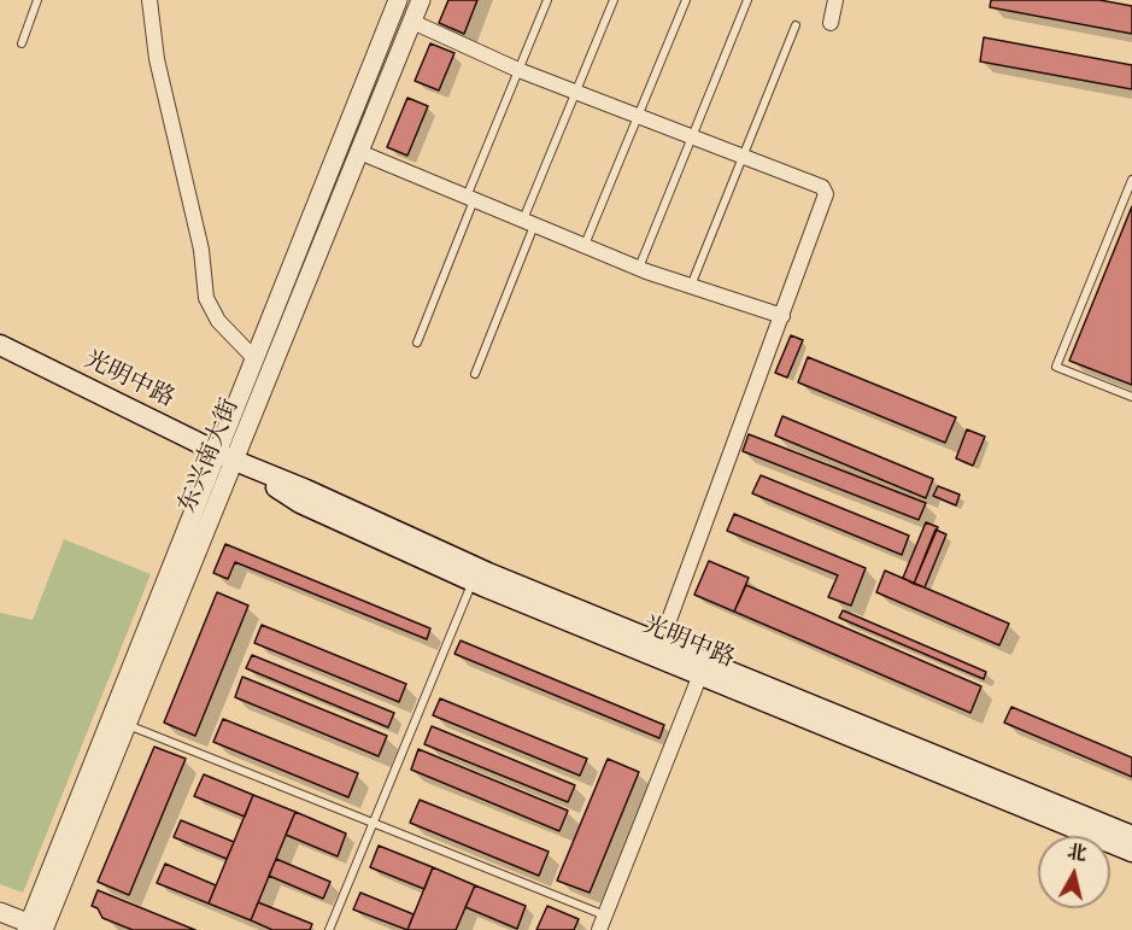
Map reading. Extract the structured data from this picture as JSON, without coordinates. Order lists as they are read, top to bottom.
{
  "streets": {
    "main road": ["光明中路"],
    "street": ["东兴南大街"]
  },
  "crossings": [
    ["光明中路", "东兴南大街"]
  ],
  "north": "top"
}
